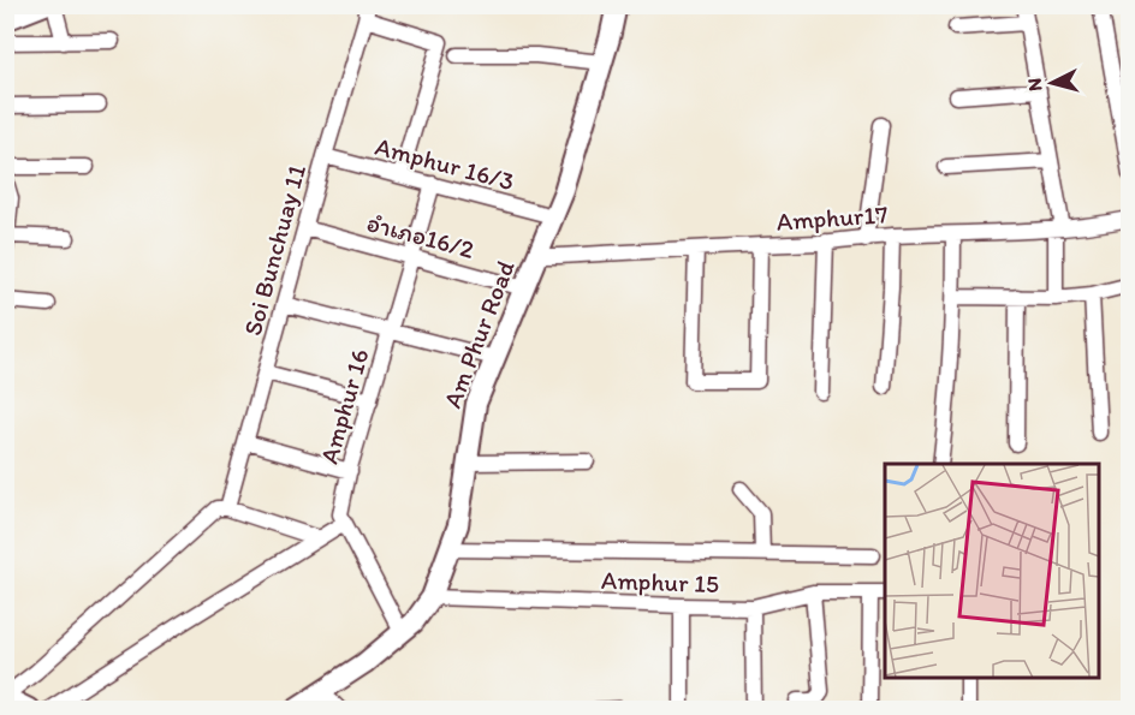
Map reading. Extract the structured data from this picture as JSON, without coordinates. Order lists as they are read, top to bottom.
{
  "streets": {
    "street": [
      "Amphur 16/3",
      "Amphur17",
      "อำเภอ16/2",
      "Soi Bunchuay 11",
      "Am Phur Road",
      "Amphur 16",
      "Amphur 15"
    ]
  },
  "crossings": [
    ["Amphur 16/3", "Soi Bunchuay 11"],
    ["Amphur 16/3", "Am Phur Road"],
    ["Amphur 16/3", "Amphur 16"],
    ["Amphur17", "Am Phur Road"],
    ["อำเภอ16/2", "Soi Bunchuay 11"],
    ["อำเภอ16/2", "Am Phur Road"],
    ["อำเภอ16/2", "Amphur 16"],
    ["Am Phur Road", "Amphur 15"]
  ],
  "north": "left"
}
